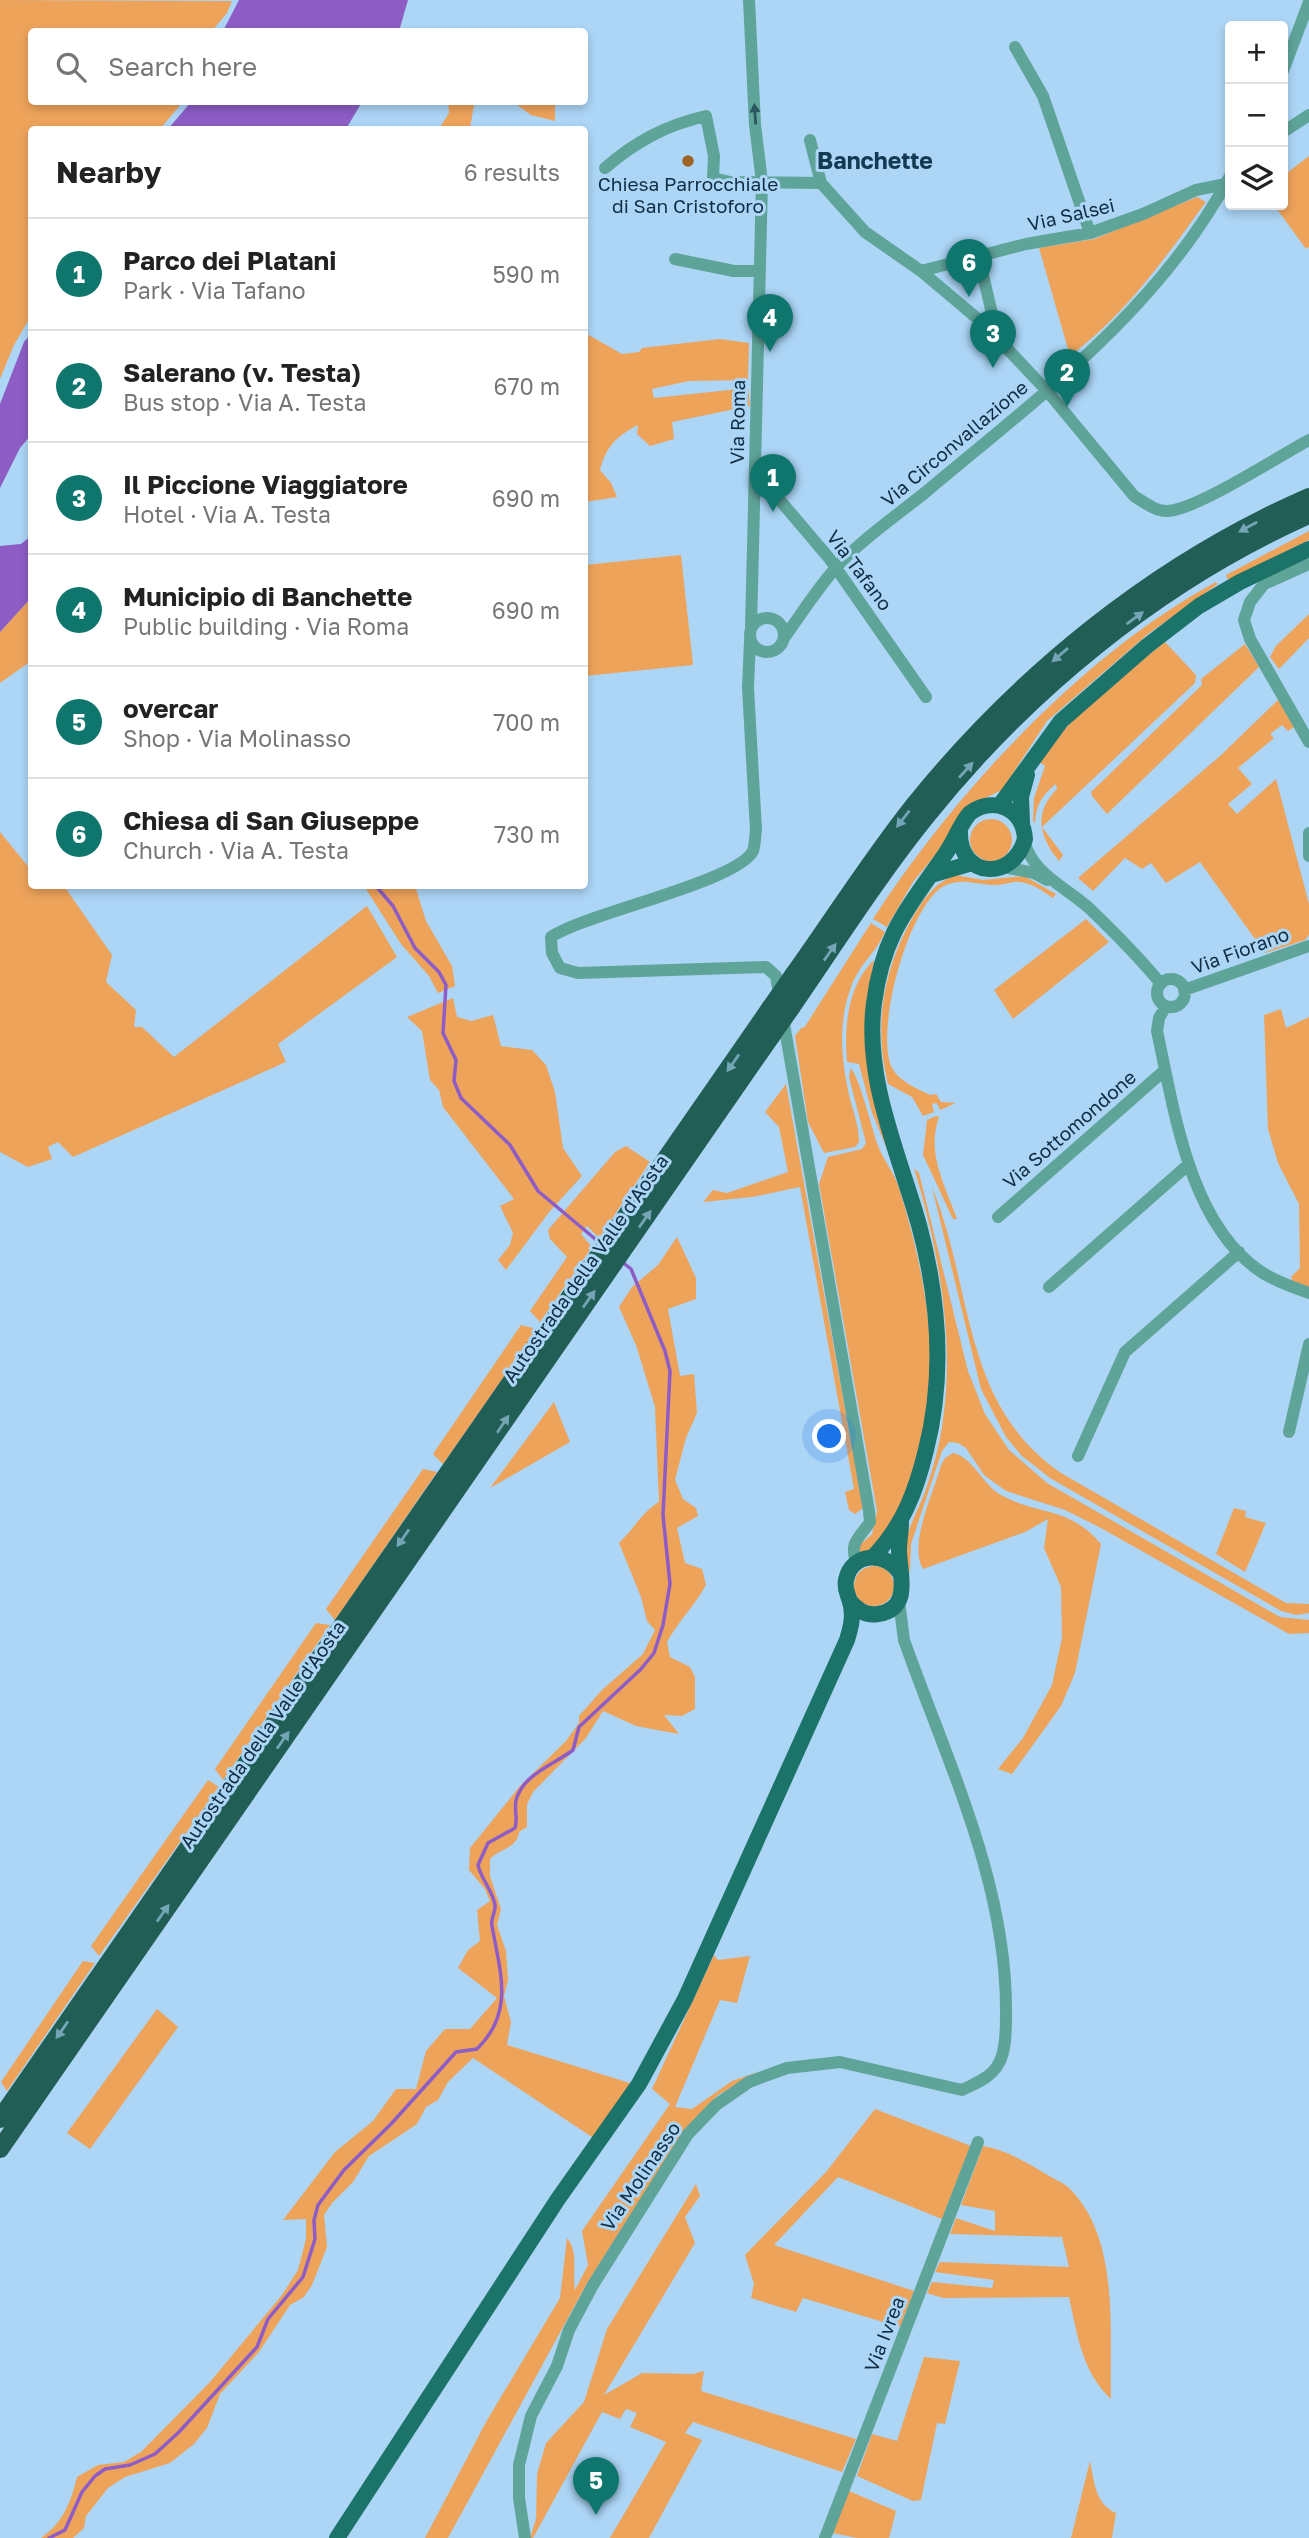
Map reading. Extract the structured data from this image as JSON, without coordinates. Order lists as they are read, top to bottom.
{
  "streets": {
    "highway": ["Autostrada della Valle d'Aosta"],
    "street": [
      "Via Salsei",
      "Via Roma",
      "Via Circonvallazione",
      "Via Tafano",
      "Via Fiorano",
      "Via Sottomondone",
      "Via Molinasso",
      "Via Ivrea"
    ]
  },
  "crossings": [
    ["Via Roma", "Via Circonvallazione"],
    ["Via Roma", "Via Tafano"],
    ["Via Circonvallazione", "Via Tafano"],
    ["Via Fiorano", "Via Sottomondone"]
  ],
  "districts": ["Banchette"],
  "places": ["Chiesa Parrocchiale di San Cristoforo"],
  "page": {
    "map_buttons": ["+", "−"],
    "search": "Search here",
    "heading": ["Nearby", "6 results"],
    "list": [
      {
        "mark": "1",
        "name": "Parco dei Platani",
        "note": "Park · Via Tafano",
        "value": "590 m"
      },
      {
        "mark": "2",
        "name": "Salerano (v. Testa)",
        "note": "Bus stop · Via A. Testa",
        "value": "670 m"
      },
      {
        "mark": "3",
        "name": "Il Piccione Viaggiatore",
        "note": "Hotel · Via A. Testa",
        "value": "690 m"
      },
      {
        "mark": "4",
        "name": "Municipio di Banchette",
        "note": "Public building · Via Roma",
        "value": "690 m"
      },
      {
        "mark": "5",
        "name": "overcar",
        "note": "Shop · Via Molinasso",
        "value": "700 m"
      },
      {
        "mark": "6",
        "name": "Chiesa di San Giuseppe",
        "note": "Church · Via A. Testa",
        "value": "730 m"
      }
    ],
    "pins": [
      "6",
      "4",
      "3",
      "2",
      "1",
      "5"
    ]
  }
}
